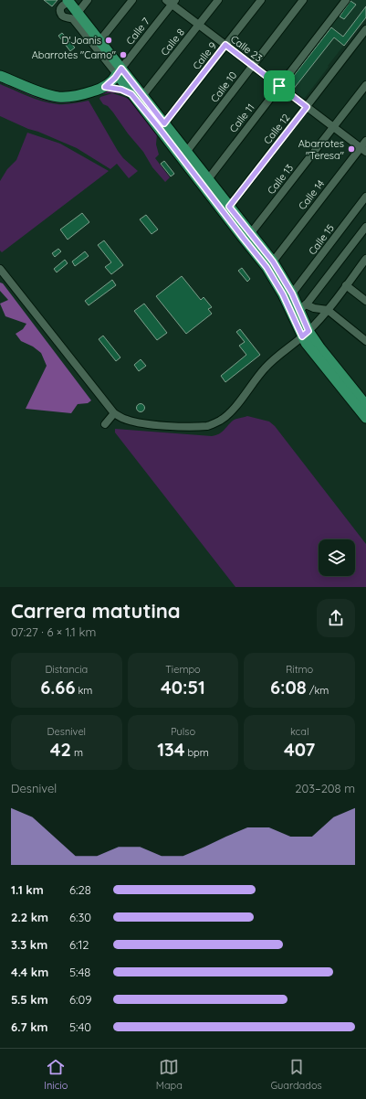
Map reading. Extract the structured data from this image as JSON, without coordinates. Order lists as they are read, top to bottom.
{
  "streets": {
    "street": [
      "Calle 7",
      "Calle 8",
      "Calle 23",
      "Calle 9",
      "Calle 10",
      "Calle 11",
      "Calle 12",
      "Calle 13",
      "Calle 14",
      "Calle 15"
    ]
  },
  "crossings": [
    ["Calle 7", "Calle 23"],
    ["Calle 8", "Calle 23"],
    ["Calle 23", "Calle 9"],
    ["Calle 23", "Calle 10"],
    ["Calle 23", "Calle 11"],
    ["Calle 23", "Calle 12"],
    ["Calle 23", "Calle 13"],
    ["Calle 23", "Calle 14"]
  ],
  "places": ["D'Joanis", "Abarrotes \"Camo\"", "Abarrotes \"Teresa\""],
  "page": {
    "heading": ["Carrera matutina", "07:27 · 6 × 1.1 km"],
    "stats": [
      ["Distancia", "6.66 km"],
      ["Tiempo", "40:51"],
      ["Ritmo", "6:08 /km"],
      ["Desnivel", "42 m"],
      ["Pulso", "134 bpm"],
      ["kcal", "407"]
    ],
    "chart": ["Desnivel", "203–208 m"],
    "list": [
      {
        "name": "1.1 km",
        "note": "6:28"
      },
      {
        "name": "2.2 km",
        "note": "6:30"
      },
      {
        "name": "3.3 km",
        "note": "6:12"
      },
      {
        "name": "4.4 km",
        "note": "5:48"
      },
      {
        "name": "5.5 km",
        "note": "6:09"
      },
      {
        "name": "6.7 km",
        "note": "5:40"
      }
    ],
    "tabs": ["Inicio", "Mapa", "Guardados"]
  }
}
